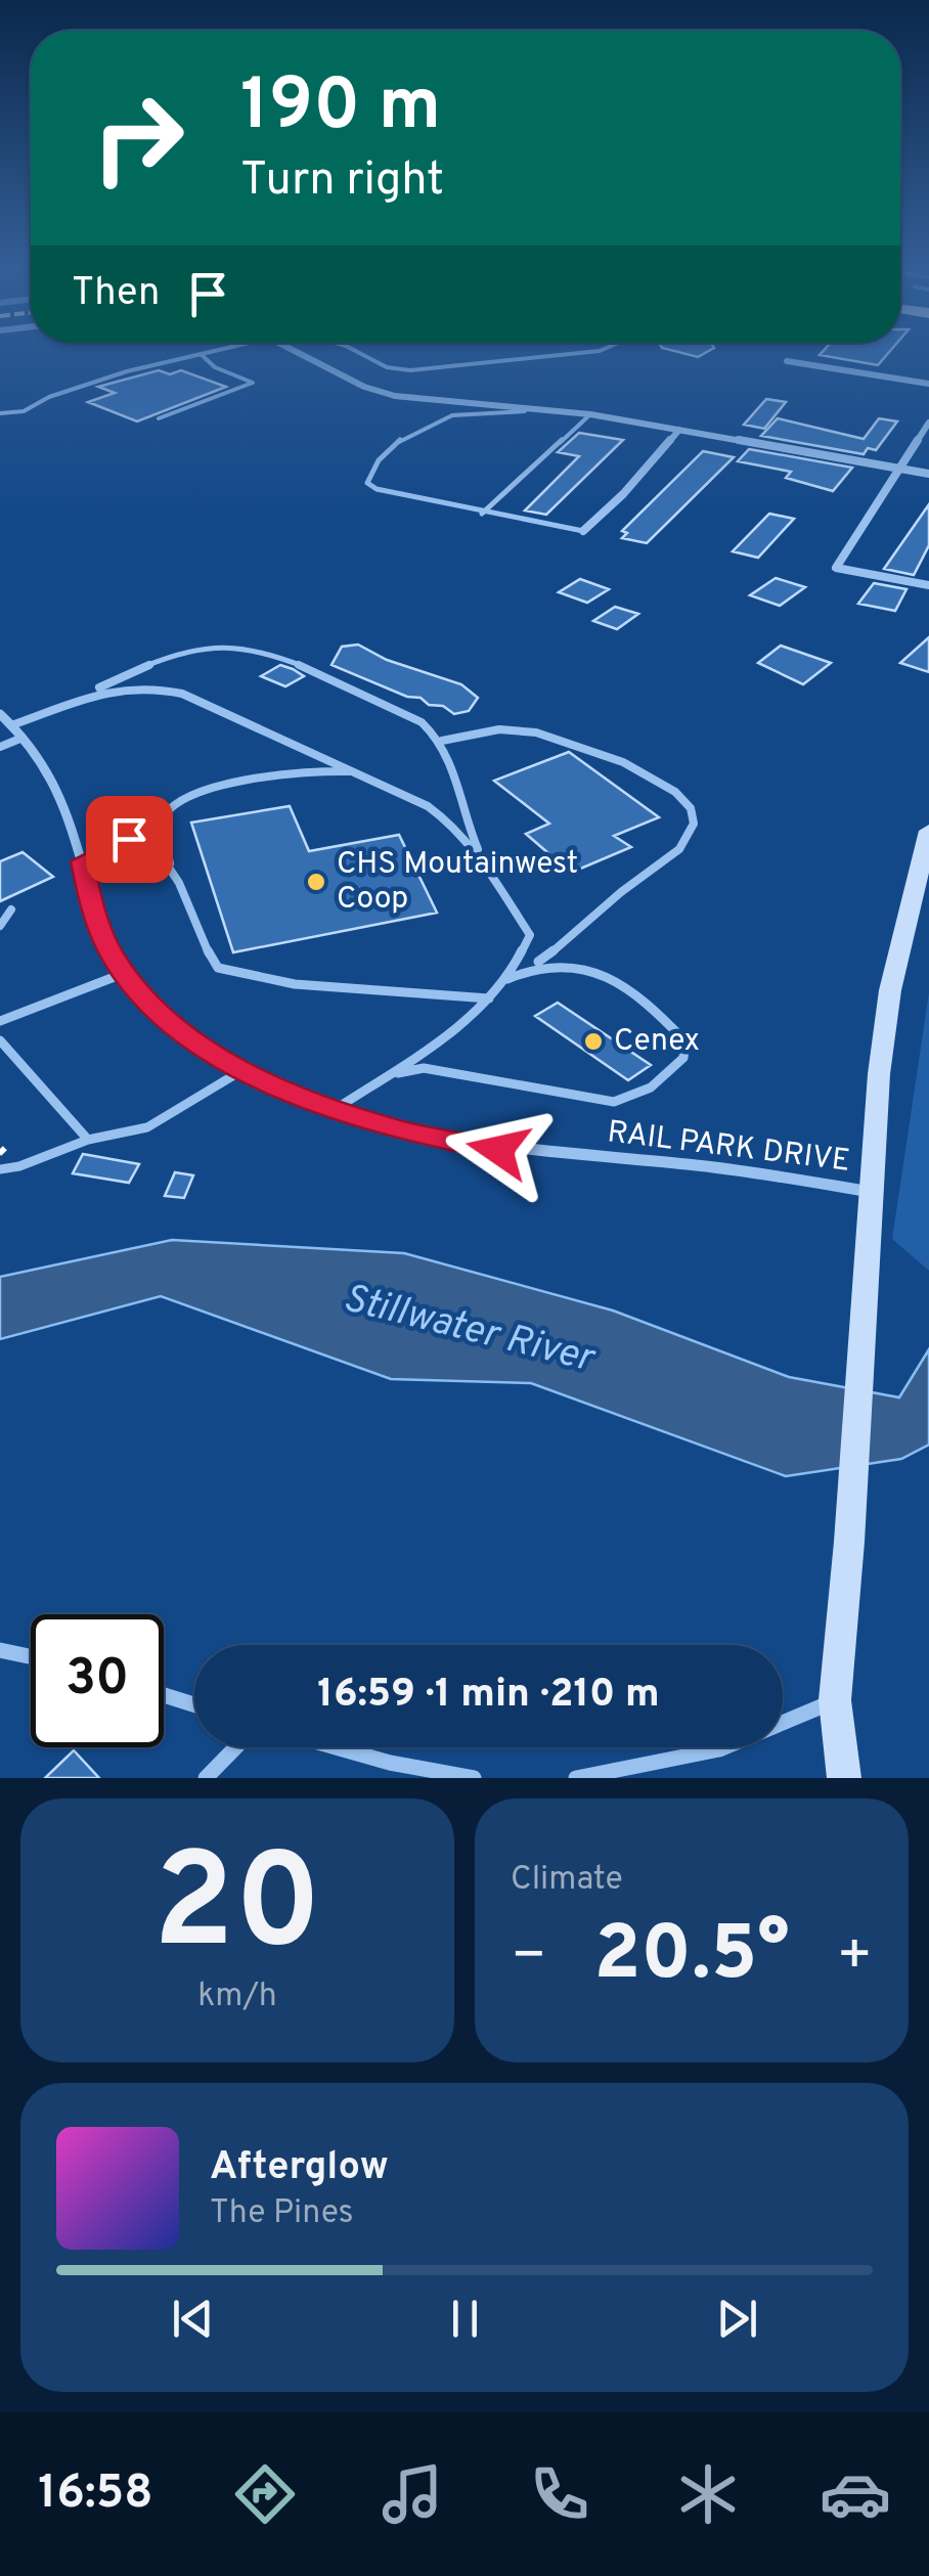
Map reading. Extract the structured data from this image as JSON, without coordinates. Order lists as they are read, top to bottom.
{
  "streets": {
    "street": ["RAIL PARK DRIVE"]
  },
  "water": ["Stillwater River"],
  "places": ["CHS Moutainwest Coop", "Cenex"],
  "page": {
    "turn": ["190 m", "Turn right"],
    "then": "Then",
    "limit": "30",
    "trip": "16:59 · 1 min · 210 m",
    "tile": [
      ["20", "km/h"],
      "Climate"
    ],
    "heat": ["−", "20.5°", "+"],
    "song": ["Afterglow", "The Pines"],
    "tabs": "16:58"
  }
}
